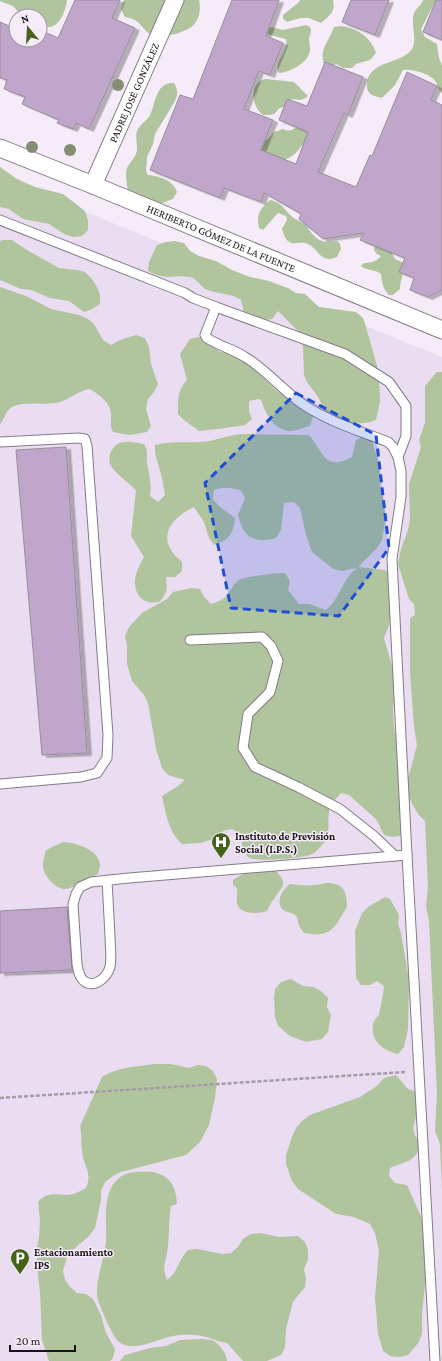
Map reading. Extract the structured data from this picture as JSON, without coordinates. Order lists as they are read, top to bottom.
{
  "streets": {
    "street": ["PADRE JOSÉ GONZÁLEZ", "HERIBERTO GÓMEZ DE LA FUENTE"]
  },
  "crossings": [
    ["PADRE JOSÉ GONZÁLEZ", "HERIBERTO GÓMEZ DE LA FUENTE"]
  ],
  "places": {
    "hospital": ["Instituto de Previsión Social (I.P.S.)"],
    "parking": ["Estacionamiento IPS"]
  },
  "scale_bar": "20 m",
  "north": "top"
}
